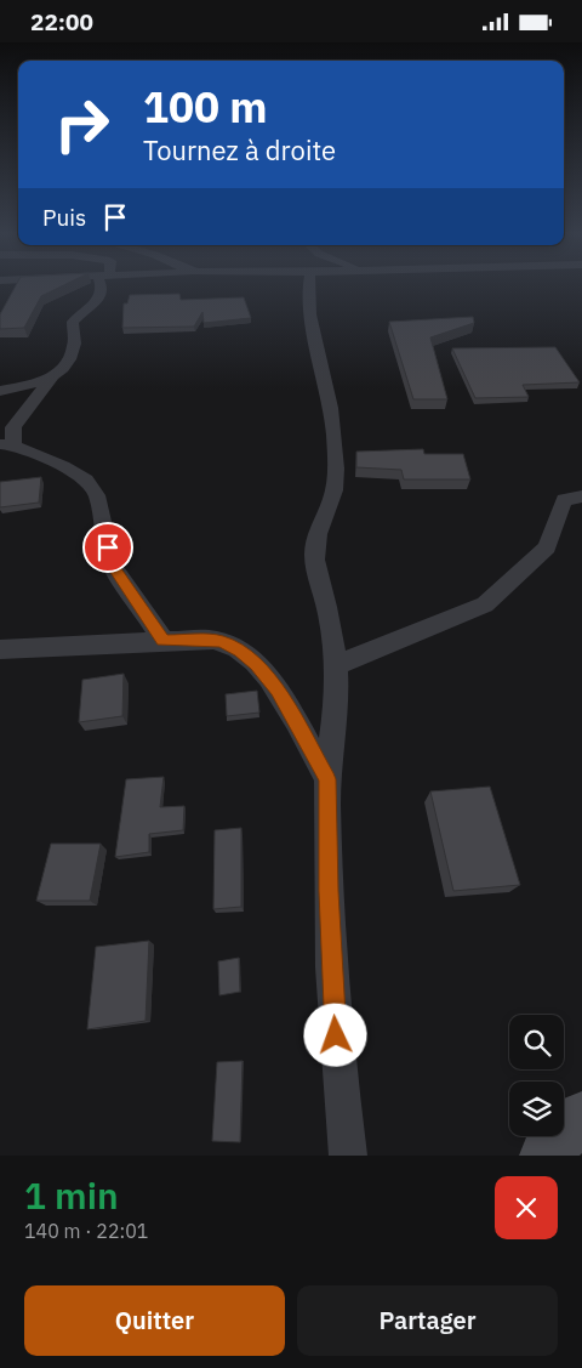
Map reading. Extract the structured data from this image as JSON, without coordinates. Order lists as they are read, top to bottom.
{
  "page": {
    "status": "22:00",
    "turn": ["100 m", "Tournez à droite"],
    "then": "Puis",
    "heading": ["1 min", "140 m · 22:01"],
    "buttons": ["Quitter", "Partager"]
  }
}
